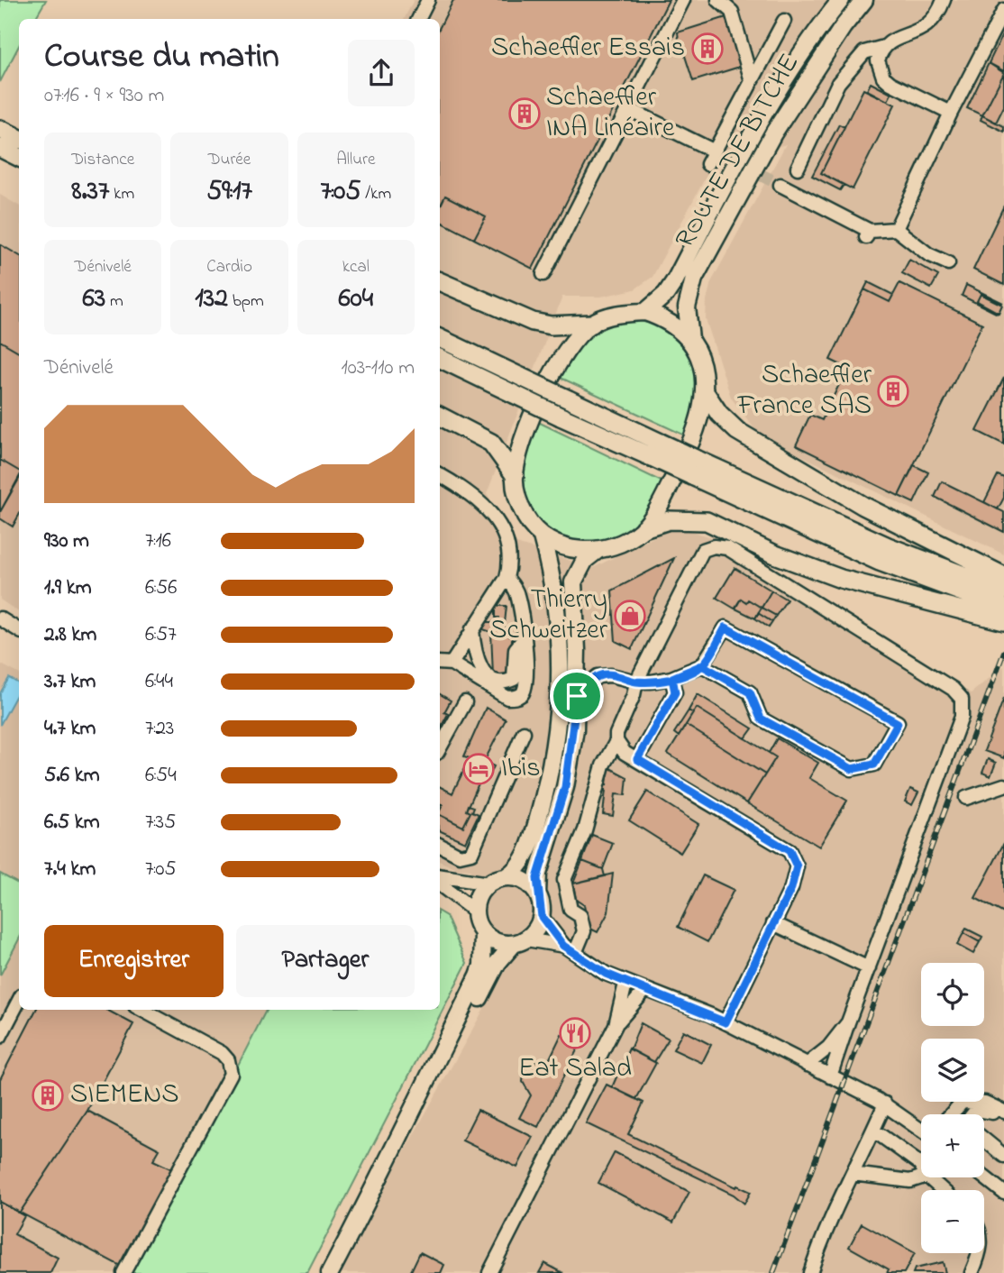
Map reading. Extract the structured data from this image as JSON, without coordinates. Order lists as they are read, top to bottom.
{
  "streets": {
    "main road": ["ROUTE DE BITCHE"]
  },
  "places": {
    "building": [
      "Schaeffler Essais",
      "Schaeffler INA Linéaire",
      "Schaeffler France SAS",
      "SIEMENS"
    ],
    "shop": ["Thierry Schweitzer"],
    "hotel": ["Ibis"],
    "restaurant": ["Eat Salad"]
  },
  "page": {
    "heading": ["Course du matin", "07:16 · 9 × 930 m"],
    "stats": [
      ["Distance", "8.37 km"],
      ["Durée", "59:17"],
      ["Allure", "7:05 /km"],
      ["Dénivelé", "63 m"],
      ["Cardio", "132 bpm"],
      ["kcal", "604"]
    ],
    "chart": ["Dénivelé", "103–110 m"],
    "list": [
      {
        "name": "930 m",
        "note": "7:16"
      },
      {
        "name": "1.9 km",
        "note": "6:56"
      },
      {
        "name": "2.8 km",
        "note": "6:57"
      },
      {
        "name": "3.7 km",
        "note": "6:44"
      },
      {
        "name": "4.7 km",
        "note": "7:23"
      },
      {
        "name": "5.6 km",
        "note": "6:54"
      },
      {
        "name": "6.5 km",
        "note": "7:35"
      },
      {
        "name": "7.4 km",
        "note": "7:05"
      }
    ],
    "buttons": ["Enregistrer", "Partager"],
    "map_buttons": ["+", "−"]
  }
}
